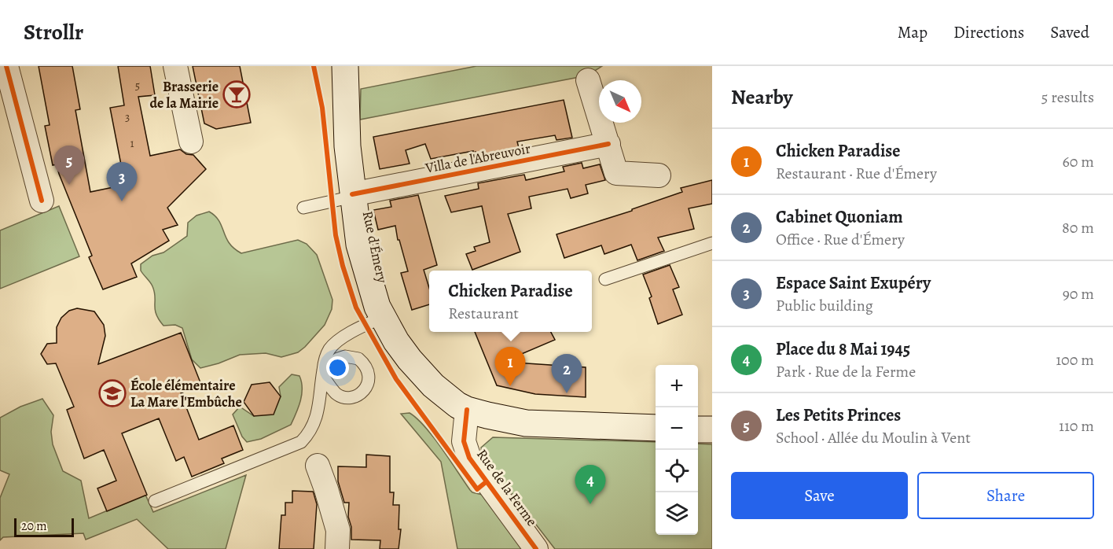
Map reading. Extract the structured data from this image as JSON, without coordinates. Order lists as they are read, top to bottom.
{
  "streets": {
    "main road": ["Rue d'Émery"],
    "street": ["Villa de l'Abreuvoir", "Rue de la Ferme"]
  },
  "crossings": [
    ["Villa de l'Abreuvoir", "Rue d'Émery"],
    ["Rue d'Émery", "Rue de la Ferme"]
  ],
  "places": {
    "bar": ["Brasserie de la Mairie"],
    "school or university": ["École élémentaire La Mare l'Embûche"]
  },
  "house_numbers": ["5", "3", "1"],
  "scale_bar": "20 m",
  "north": "bottom right",
  "page": {
    "header": "Strollr",
    "nav": ["Map", "Directions", "Saved"],
    "heading": ["Nearby", "5 results"],
    "list": [
      {
        "mark": "1",
        "name": "Chicken Paradise",
        "note": "Restaurant · Rue d'Émery",
        "value": "60 m"
      },
      {
        "mark": "2",
        "name": "Cabinet Quoniam",
        "note": "Office · Rue d'Émery",
        "value": "80 m"
      },
      {
        "mark": "3",
        "name": "Espace Saint Exupéry",
        "note": "Public building",
        "value": "90 m"
      },
      {
        "mark": "4",
        "name": "Place du 8 Mai 1945",
        "note": "Park · Rue de la Ferme",
        "value": "100 m"
      },
      {
        "mark": "5",
        "name": "Les Petits Princes",
        "note": "School · Allée du Moulin à Vent",
        "value": "110 m"
      }
    ],
    "pins": [
      "5",
      "3",
      "1",
      "2",
      "4"
    ],
    "popup": ["Chicken Paradise", "Restaurant"],
    "map_buttons": ["+", "−"],
    "buttons": ["Save", "Share"],
    "scale": "20 m"
  }
}
